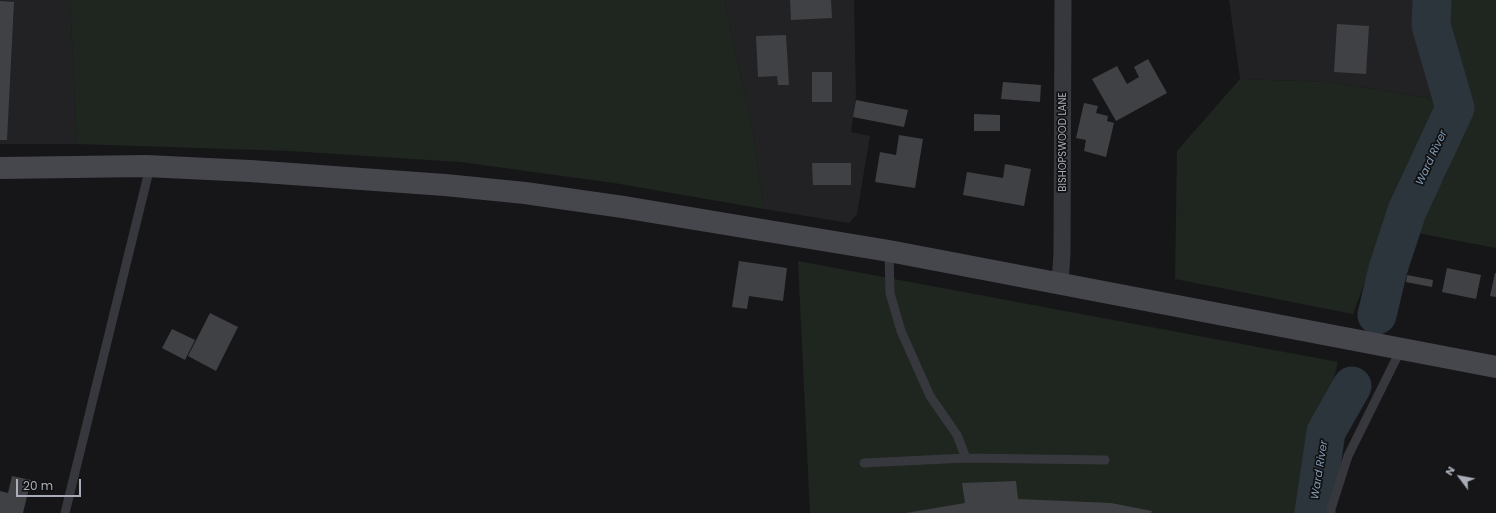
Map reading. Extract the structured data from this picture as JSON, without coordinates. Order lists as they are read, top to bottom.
{
  "streets": {
    "street": ["BISHOPSWOOD LANE"]
  },
  "water": ["Ward River"],
  "scale_bar": "20 m",
  "north": "top left"
}
